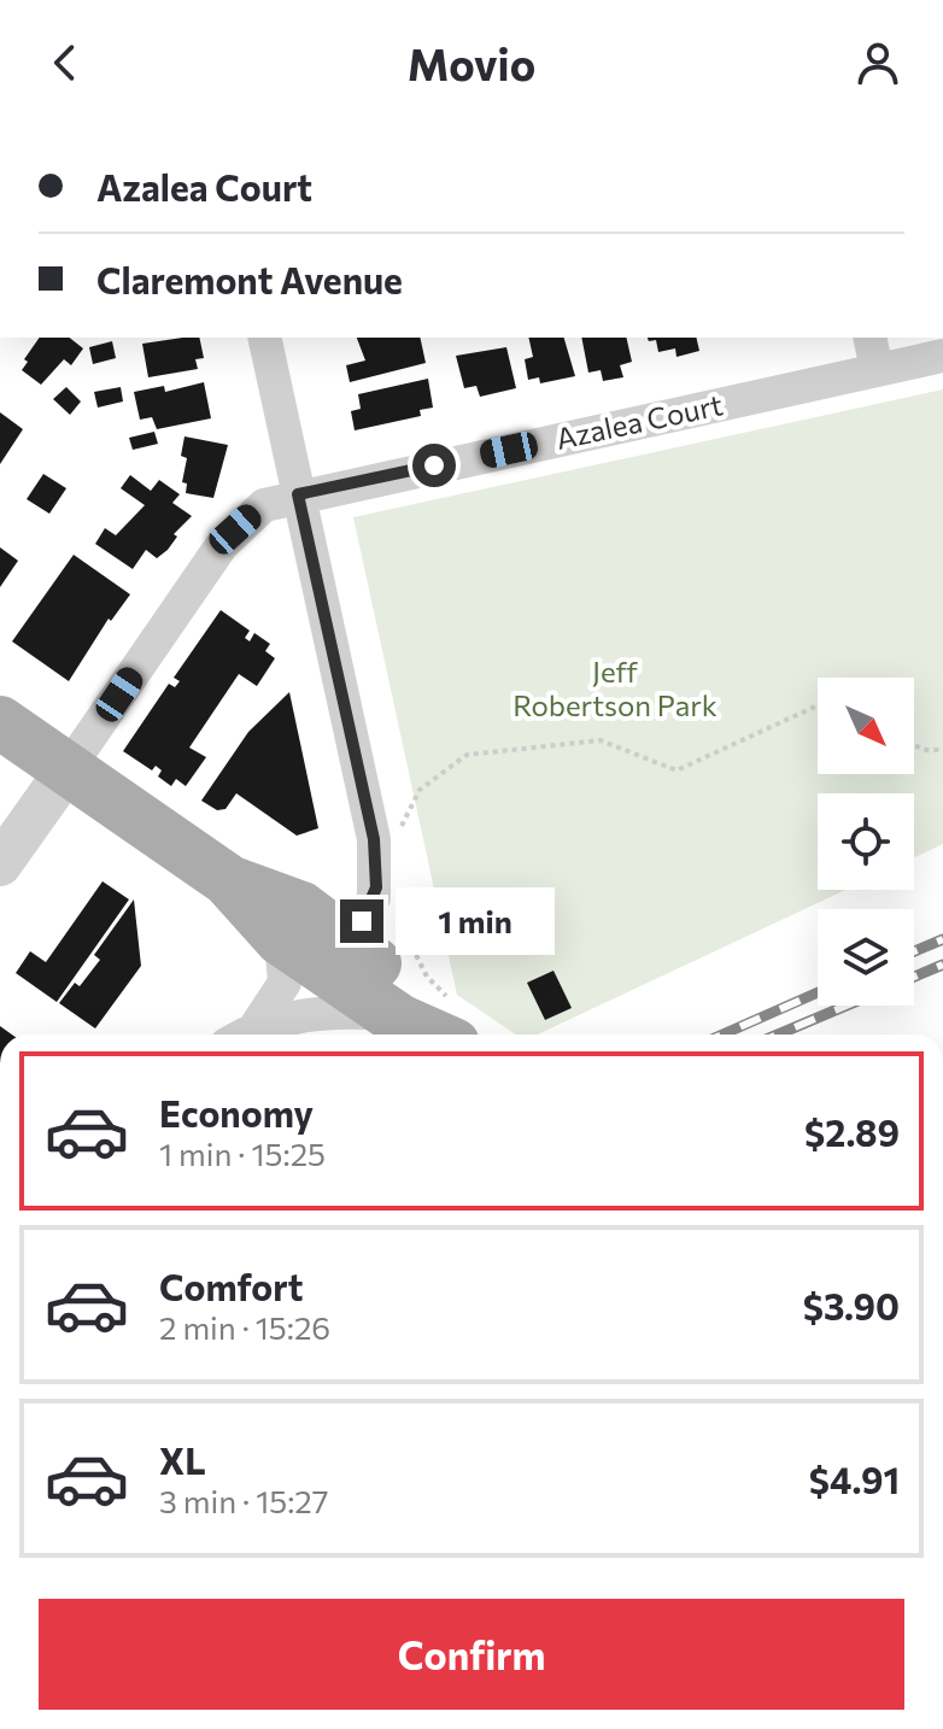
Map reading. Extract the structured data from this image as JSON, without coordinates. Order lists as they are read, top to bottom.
{
  "streets": {
    "street": ["Azalea Court"]
  },
  "parks": ["Jeff Robertson Park"],
  "north": "bottom right",
  "page": {
    "header": "Movio",
    "banner": ["Azalea Court", "Claremont Avenue"],
    "bubble": "1 min",
    "list": [
      {
        "name": "Economy",
        "note": "1 min · 15:25",
        "value": "$2.89"
      },
      {
        "name": "Comfort",
        "note": "2 min · 15:26",
        "value": "$3.90"
      },
      {
        "name": "XL",
        "note": "3 min · 15:27",
        "value": "$4.91"
      }
    ],
    "buttons": "Confirm"
  }
}
